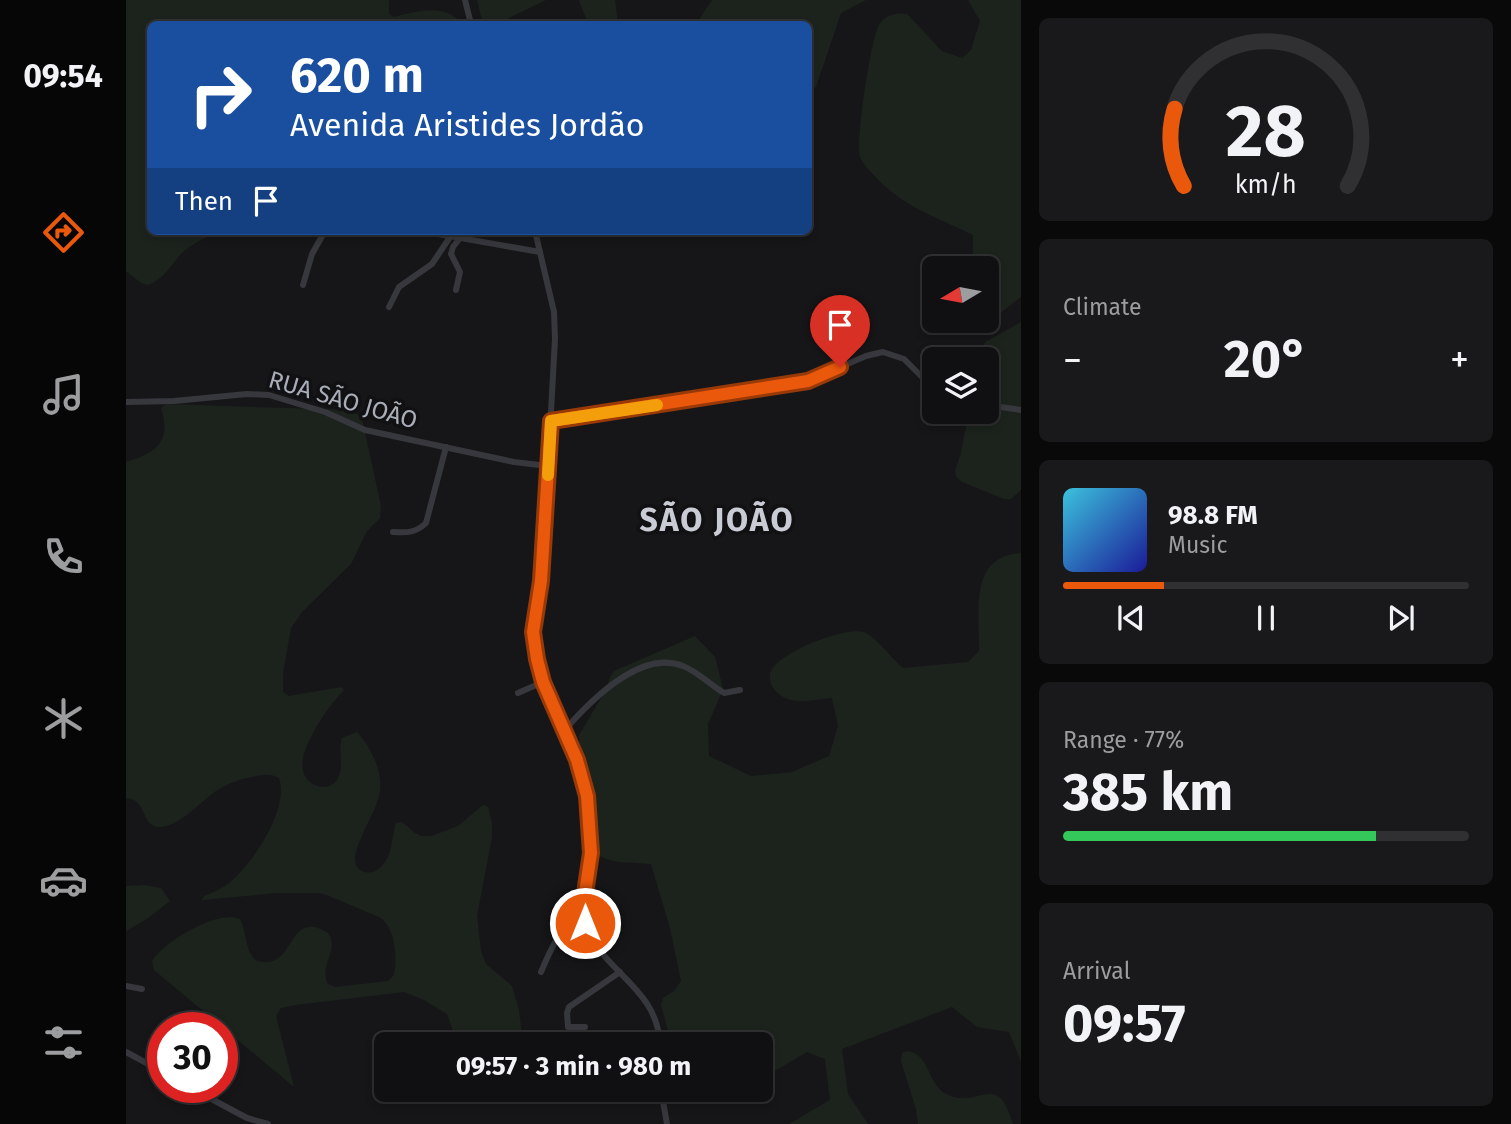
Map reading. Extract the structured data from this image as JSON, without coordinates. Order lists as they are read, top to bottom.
{
  "streets": {
    "street": ["RUA SÃO JOÃO"]
  },
  "districts": ["SÃO JOÃO"],
  "north": "left",
  "page": {
    "tabs": "09:54",
    "turn": ["620 m", "Avenida Aristides Jordão"],
    "then": "Then",
    "tile": [
      "Climate",
      ["Range · 77%", "385 km"],
      ["Arrival", "09:57"]
    ],
    "heat": ["−", "20°", "+"],
    "song": ["98.8 FM", "Music"],
    "limit": "30",
    "trip": "09:57 · 3 min · 980 m",
    "gauge": ["28", "km/h"]
  }
}
